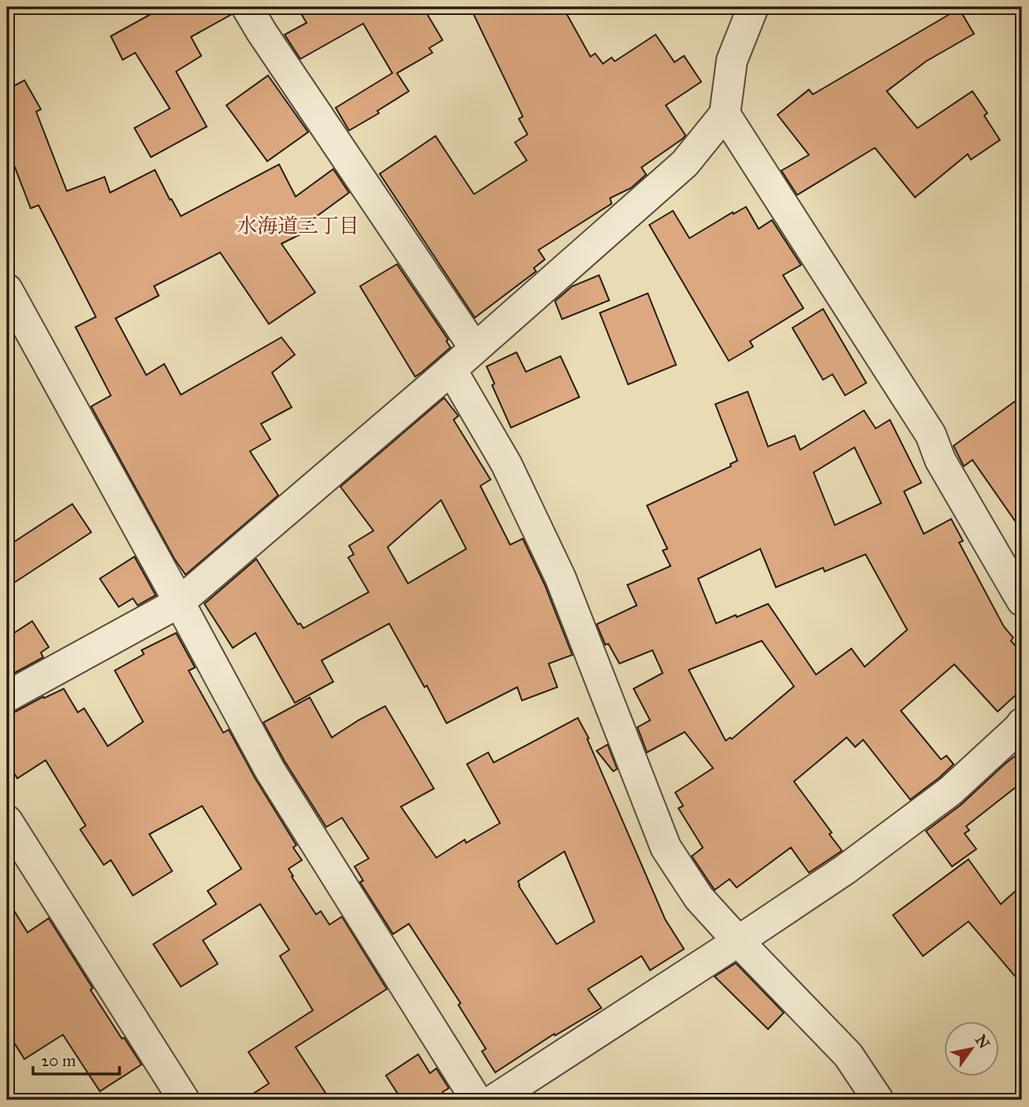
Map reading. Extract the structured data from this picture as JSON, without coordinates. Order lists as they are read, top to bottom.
{
  "districts": ["水海道三丁目"],
  "scale_bar": "20 m",
  "north": "top right"
}
